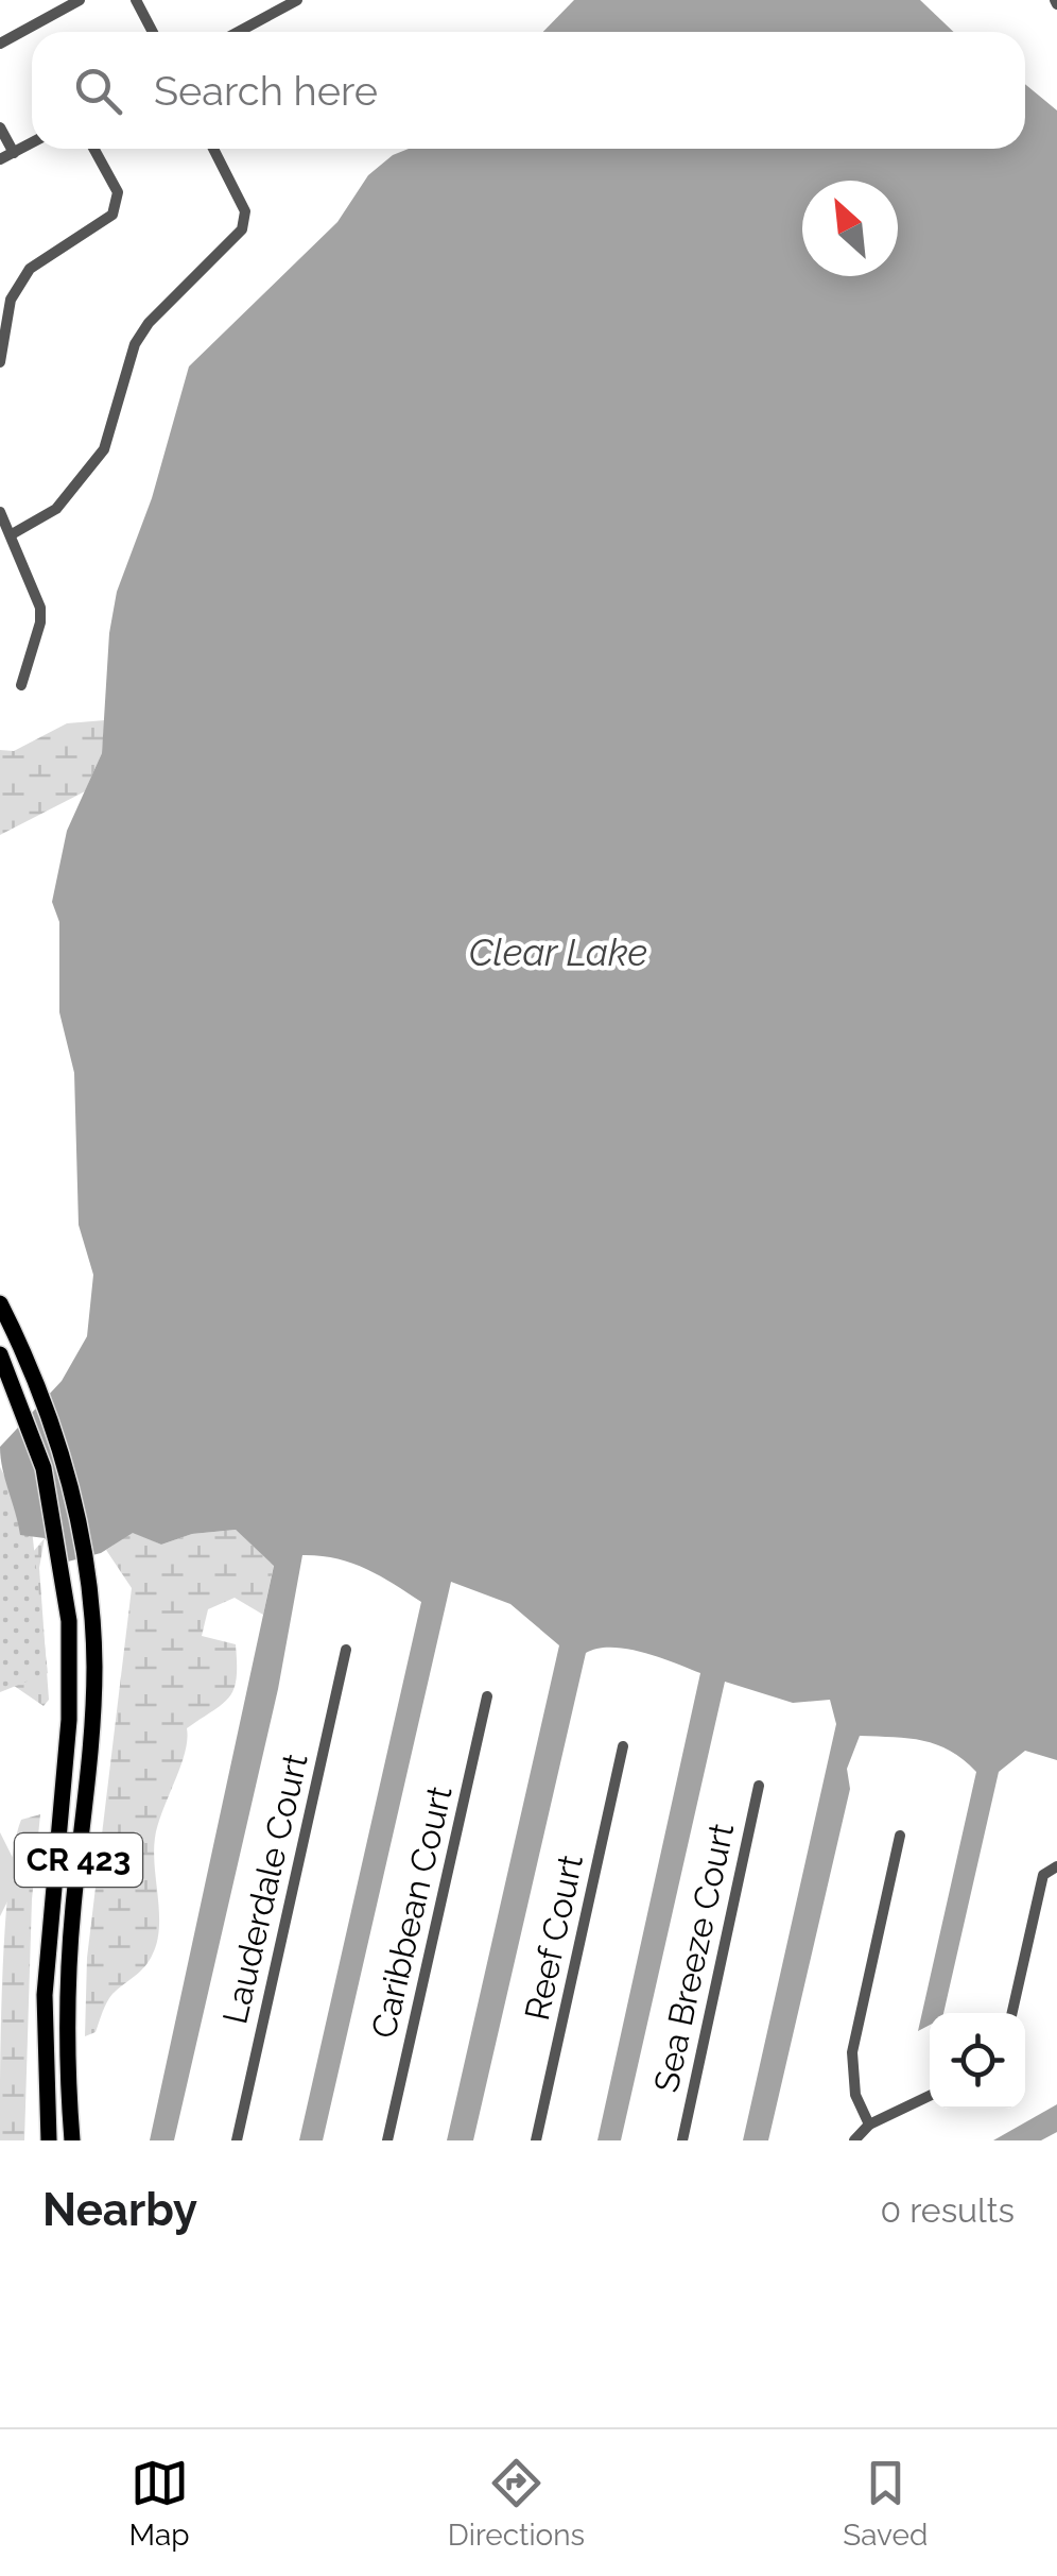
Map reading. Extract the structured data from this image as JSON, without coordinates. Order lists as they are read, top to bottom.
{
  "streets": {
    "main road": ["CR 423"],
    "street": [
      "Lauderdale Court",
      "Caribbean Court",
      "Reef Court",
      "Sea Breeze Court"
    ]
  },
  "water": ["Clear Lake"],
  "north": "top left",
  "page": {
    "search": "Search here",
    "heading": ["Nearby", "0 results"],
    "nav": ["Map", "Directions", "Saved"]
  }
}
